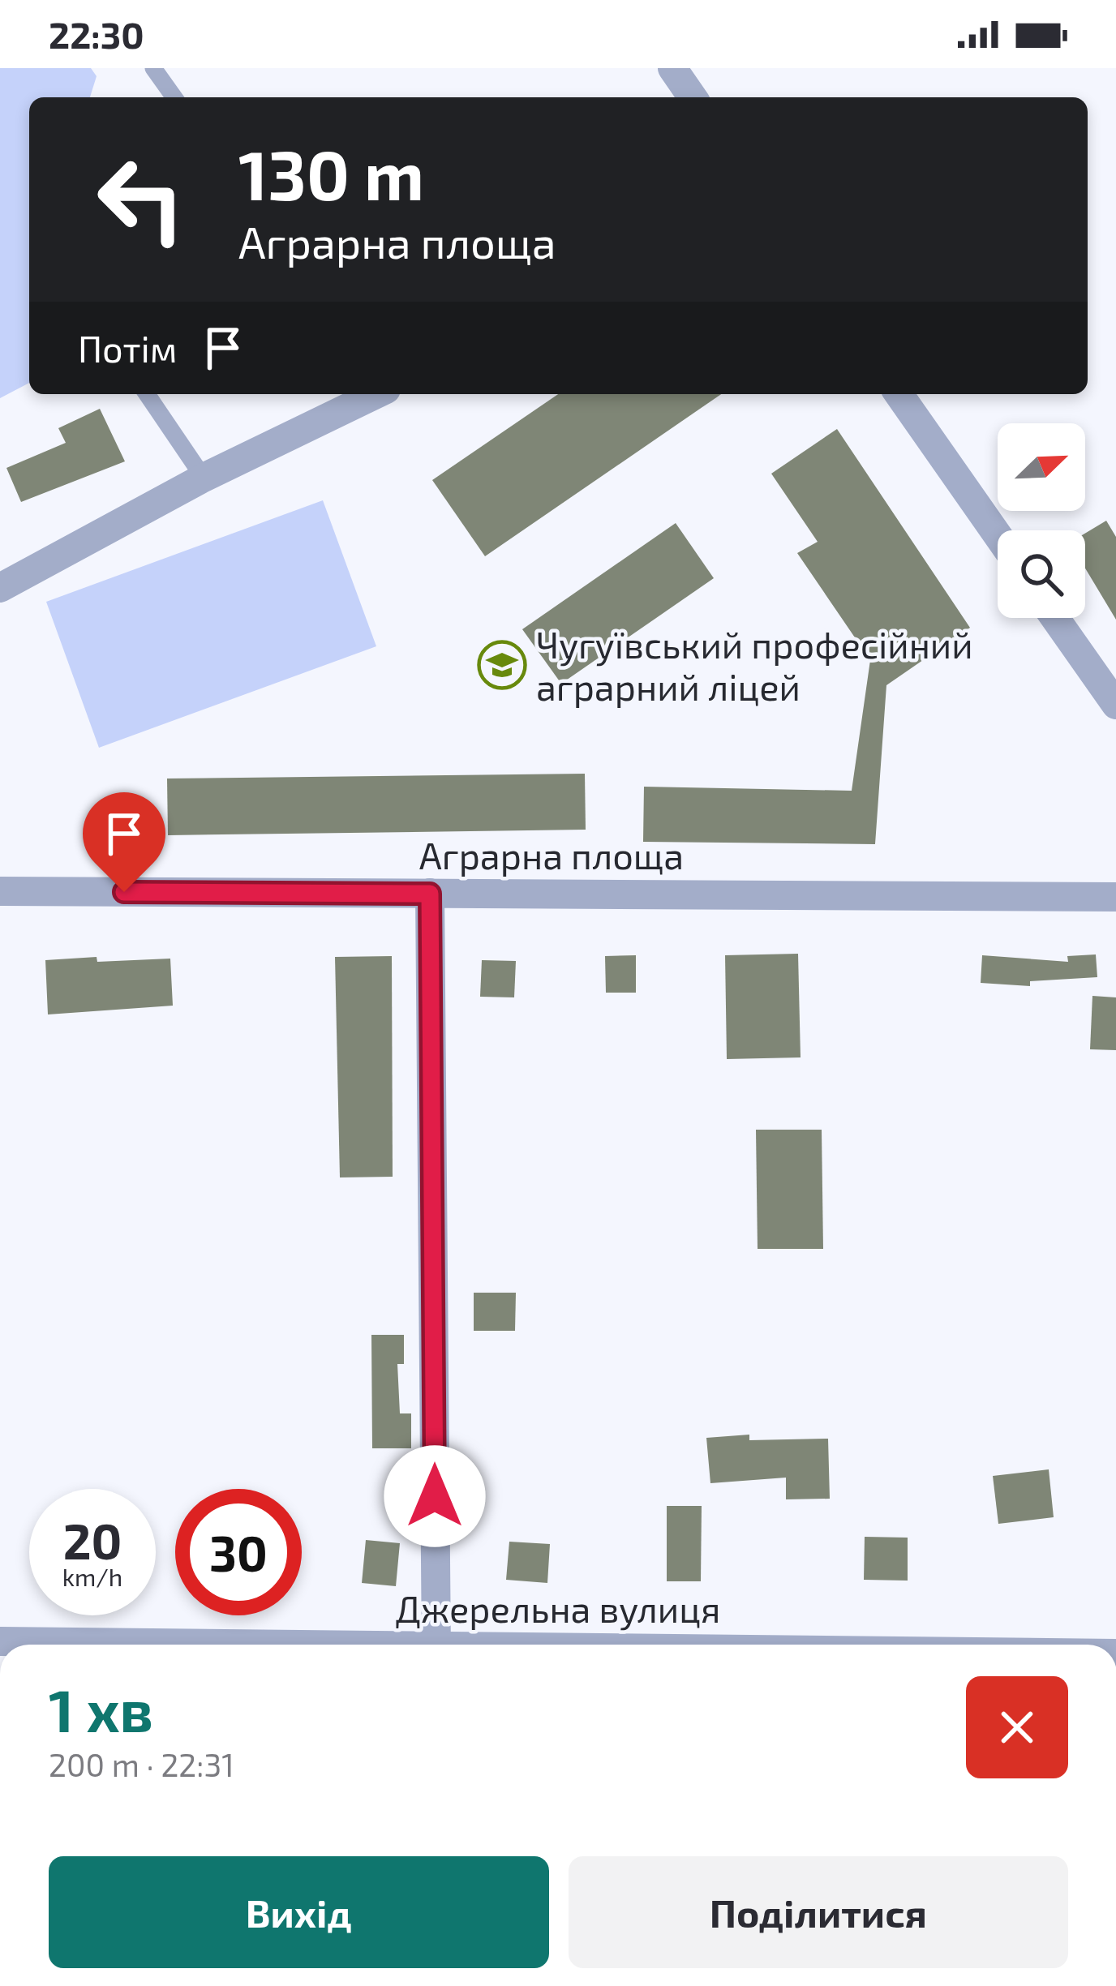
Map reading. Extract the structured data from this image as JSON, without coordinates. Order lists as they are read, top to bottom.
{
  "streets": {
    "street": ["Аграрна площа", "Джерельна вулиця"]
  },
  "places": {
    "school or university": ["Чугуївський професійний аграрний ліцей"]
  },
  "north": "top right",
  "page": {
    "status": "22:30",
    "turn": ["130 m", "Аграрна площа"],
    "then": "Потім",
    "speed": "20 km/h",
    "limit": "30",
    "heading": ["1 хв", "200 m · 22:31"],
    "buttons": ["Вихід", "Поділитися"]
  }
}
